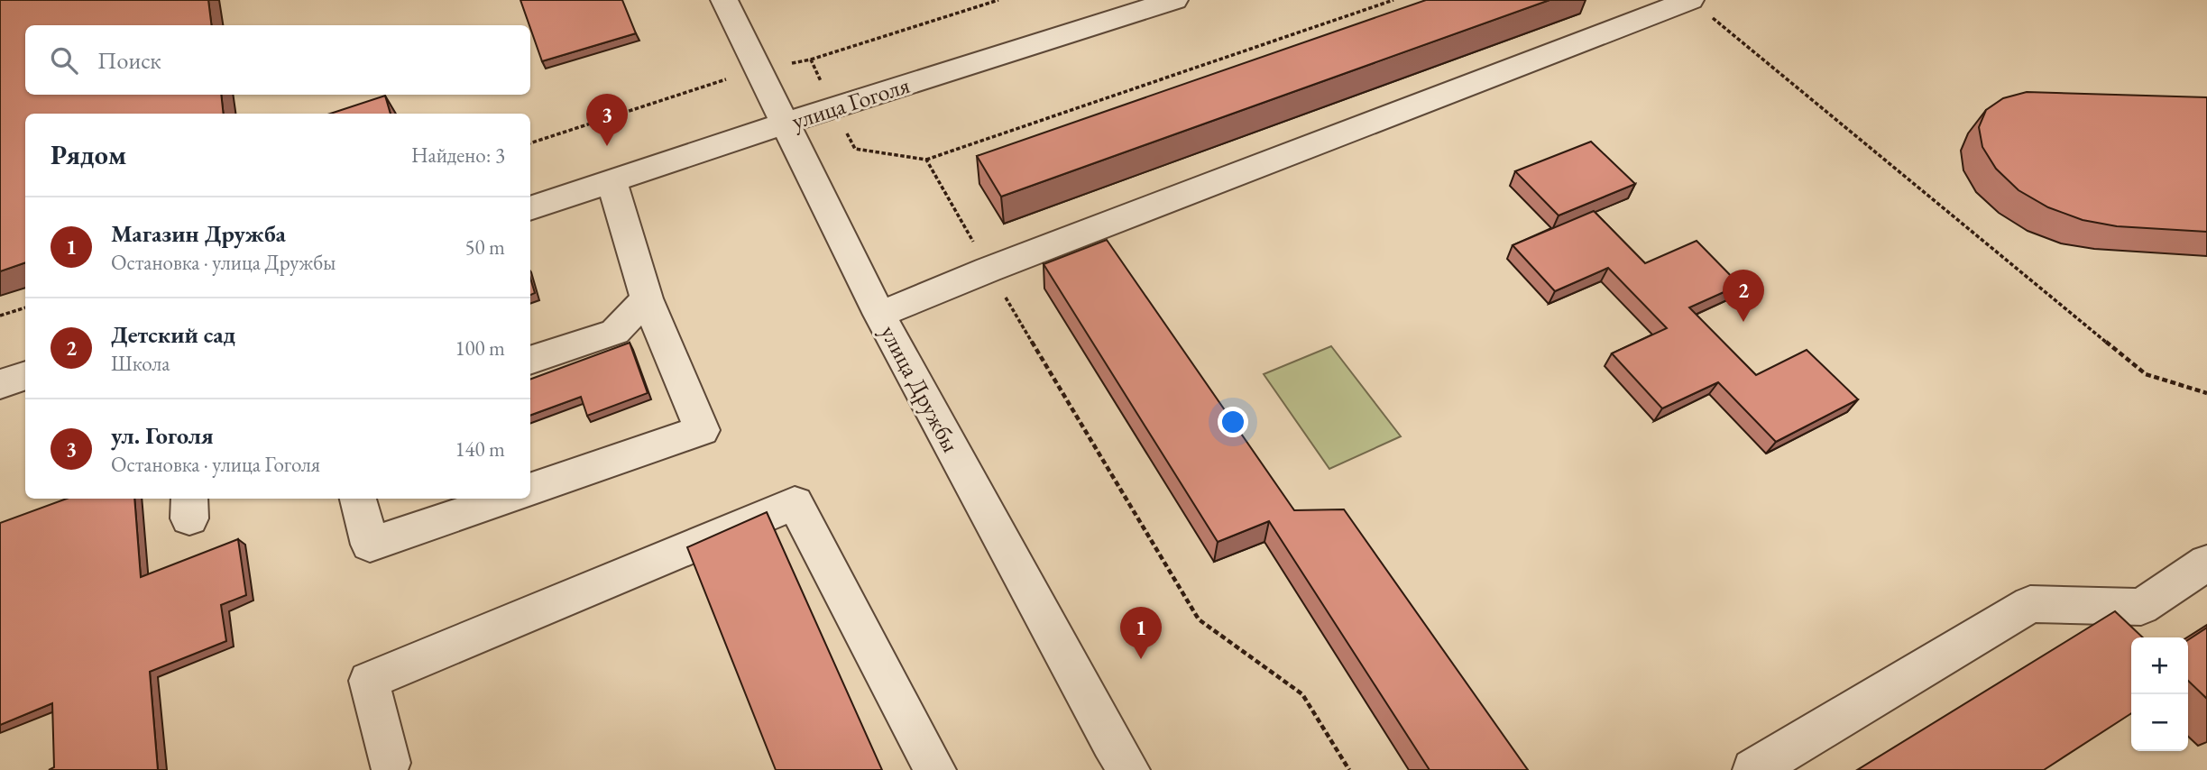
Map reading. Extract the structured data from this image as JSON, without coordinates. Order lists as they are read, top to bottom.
{
  "streets": {
    "street": ["улица Гоголя", "улица Дружбы"]
  },
  "crossings": [
    ["улица Гоголя", "улица Дружбы"]
  ],
  "page": {
    "search": "Поиск",
    "pins": ["3", "2", "1"],
    "heading": ["Рядом", "Найдено: 3"],
    "list": [
      {
        "mark": "1",
        "name": "Магазин Дружба",
        "note": "Остановка · улица Дружбы",
        "value": "50 m"
      },
      {
        "mark": "2",
        "name": "Детский сад",
        "note": "Школа",
        "value": "100 m"
      },
      {
        "mark": "3",
        "name": "ул. Гоголя",
        "note": "Остановка · улица Гоголя",
        "value": "140 m"
      }
    ],
    "map_buttons": ["+", "−"]
  }
}
